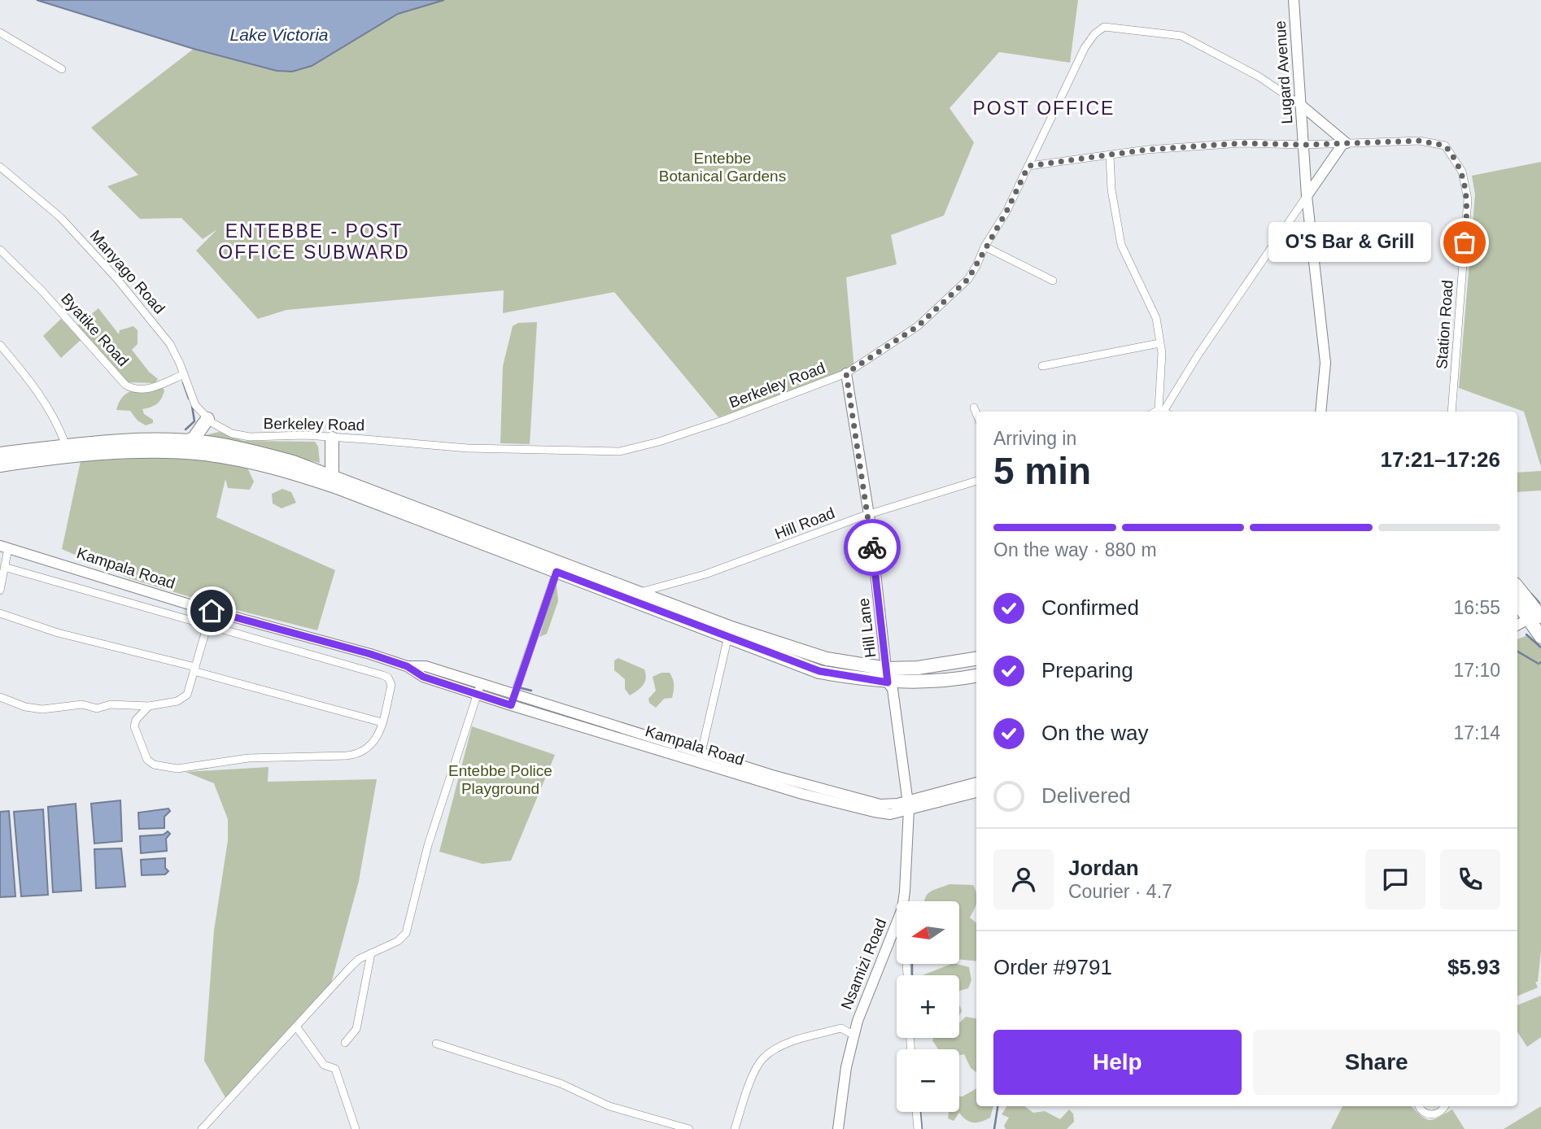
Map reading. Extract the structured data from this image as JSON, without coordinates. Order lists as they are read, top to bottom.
{
  "streets": {
    "main road": [
      "Lugard Avenue",
      "Kampala Road",
      "Hill Lane",
      "Nsamizi Road"
    ],
    "street": [
      "Manyago Road",
      "Station Road",
      "Byatike Road",
      "Berkeley Road",
      "Hill Road"
    ]
  },
  "crossings": [
    ["Lugard Avenue", "Station Road"],
    ["Lugard Avenue", "Berkeley Road"],
    ["Manyago Road", "Byatike Road"],
    ["Manyago Road", "Berkeley Road"],
    ["Station Road", "Berkeley Road"],
    ["Berkeley Road", "Hill Lane"],
    ["Hill Road", "Hill Lane"],
    ["Kampala Road", "Hill Lane"],
    ["Kampala Road", "Nsamizi Road"],
    ["Hill Lane", "Nsamizi Road"]
  ],
  "districts": ["POST OFFICE", "ENTEBBE - POST OFFICE SUBWARD"],
  "water": ["Lake Victoria"],
  "parks": ["Entebbe Botanical Gardens", "Entebbe Police Playground"],
  "places": ["O'S Bar & Grill"],
  "north": "left",
  "page": {
    "bubble": "O'S Bar & Grill",
    "heading": ["5 min", "Arriving in", "17:21–17:26"],
    "panel": [
      "Jordan",
      "Courier · 4.7",
      "Order #9791",
      "$5.93"
    ],
    "bar": "On the way · 880 m",
    "list": [
      ["Confirmed", "16:55"],
      ["Preparing", "17:10"],
      ["On the way", "17:14"],
      "Delivered"
    ],
    "map_buttons": ["+", "−"],
    "buttons": ["Help", "Share"]
  }
}
